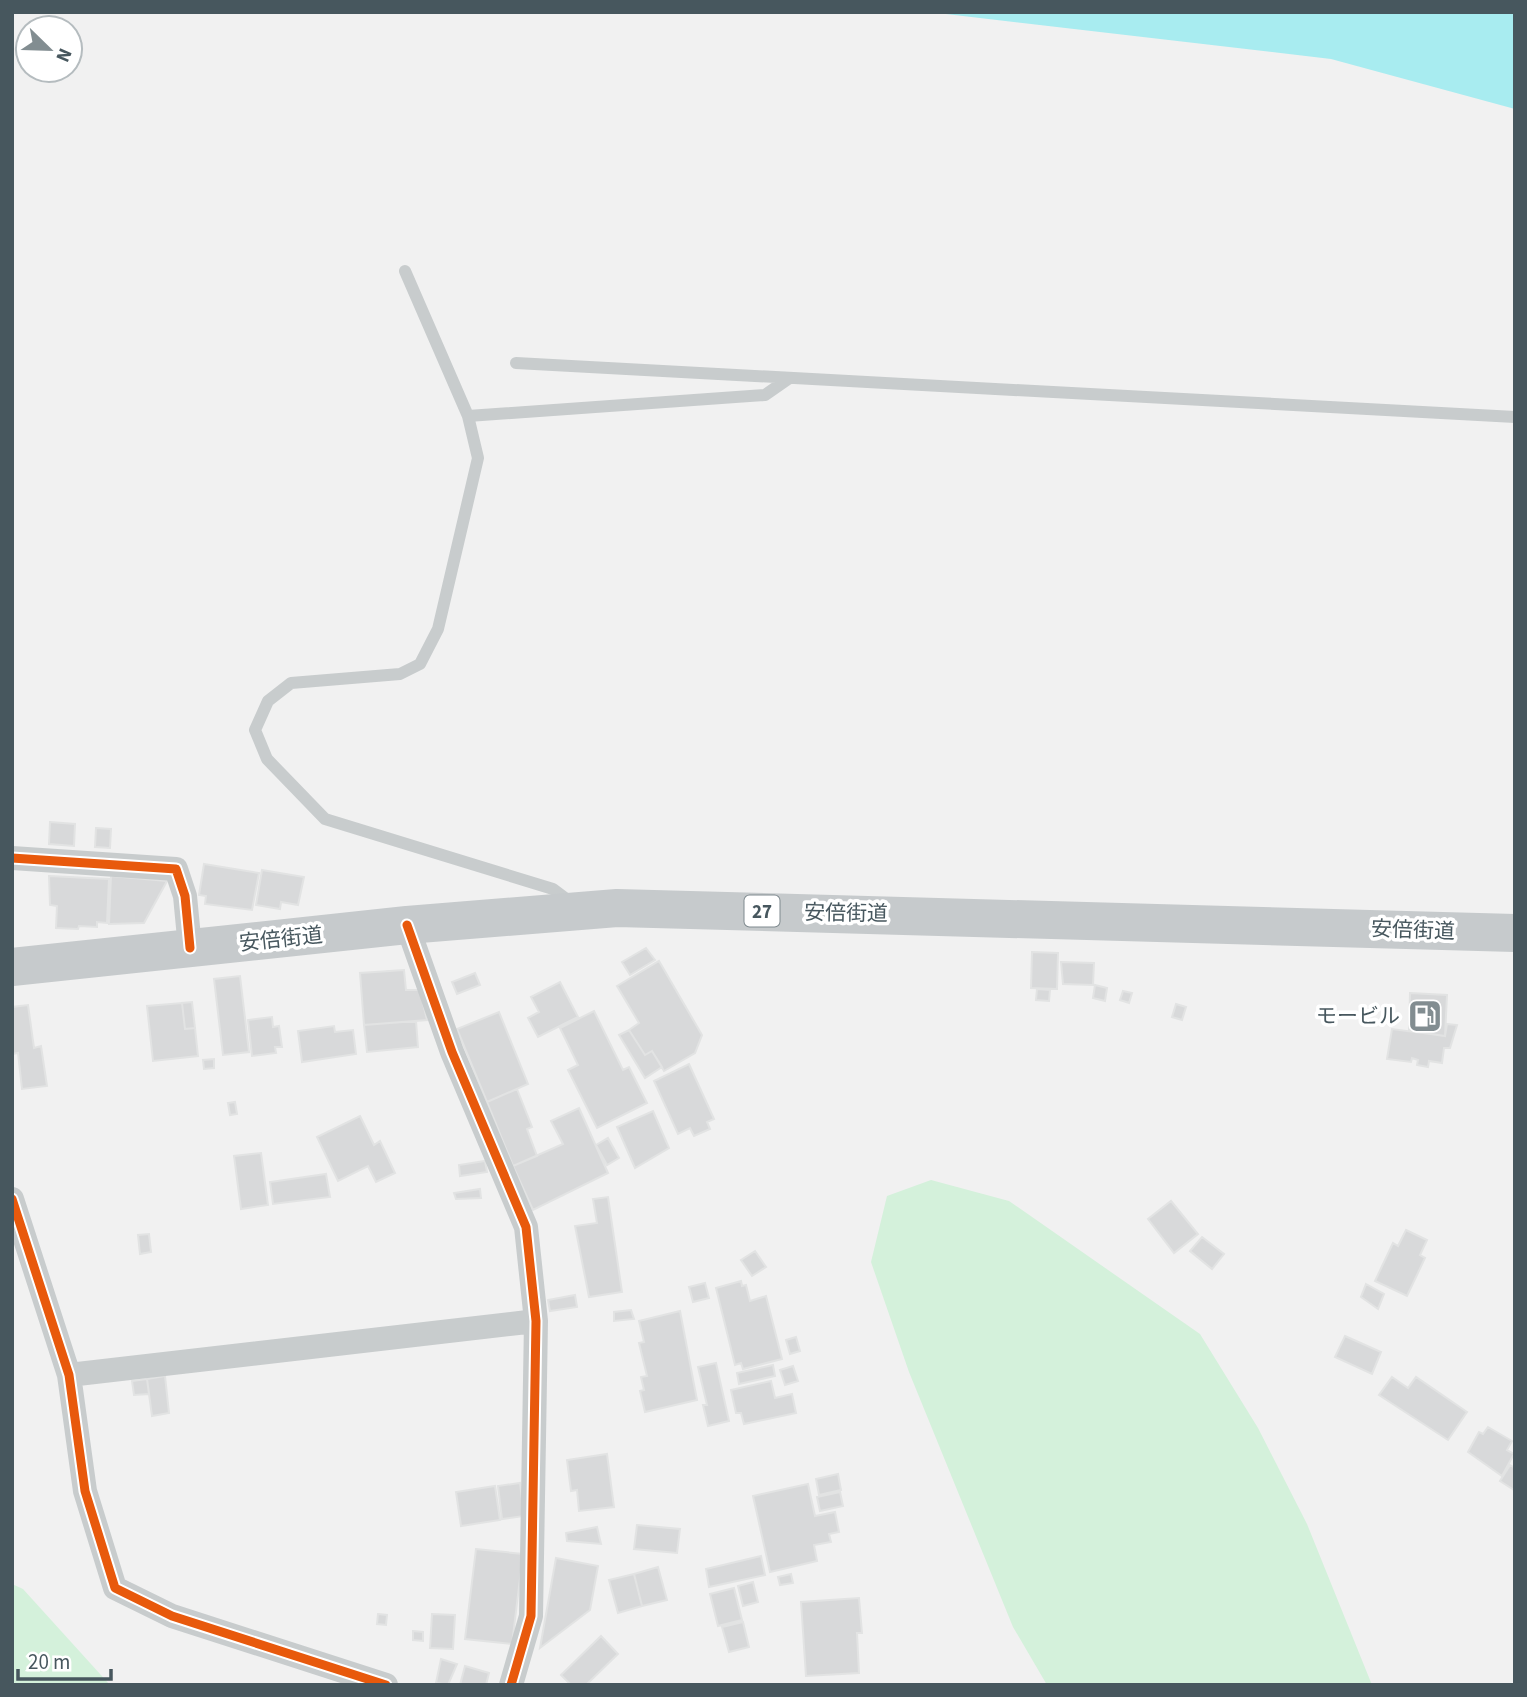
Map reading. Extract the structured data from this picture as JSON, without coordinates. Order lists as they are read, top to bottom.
{
  "streets": {
    "main road": ["27", "安倍街道"]
  },
  "places": {
    "fuel station": ["モービル"]
  },
  "scale_bar": "20 m",
  "north": "bottom right"
}
